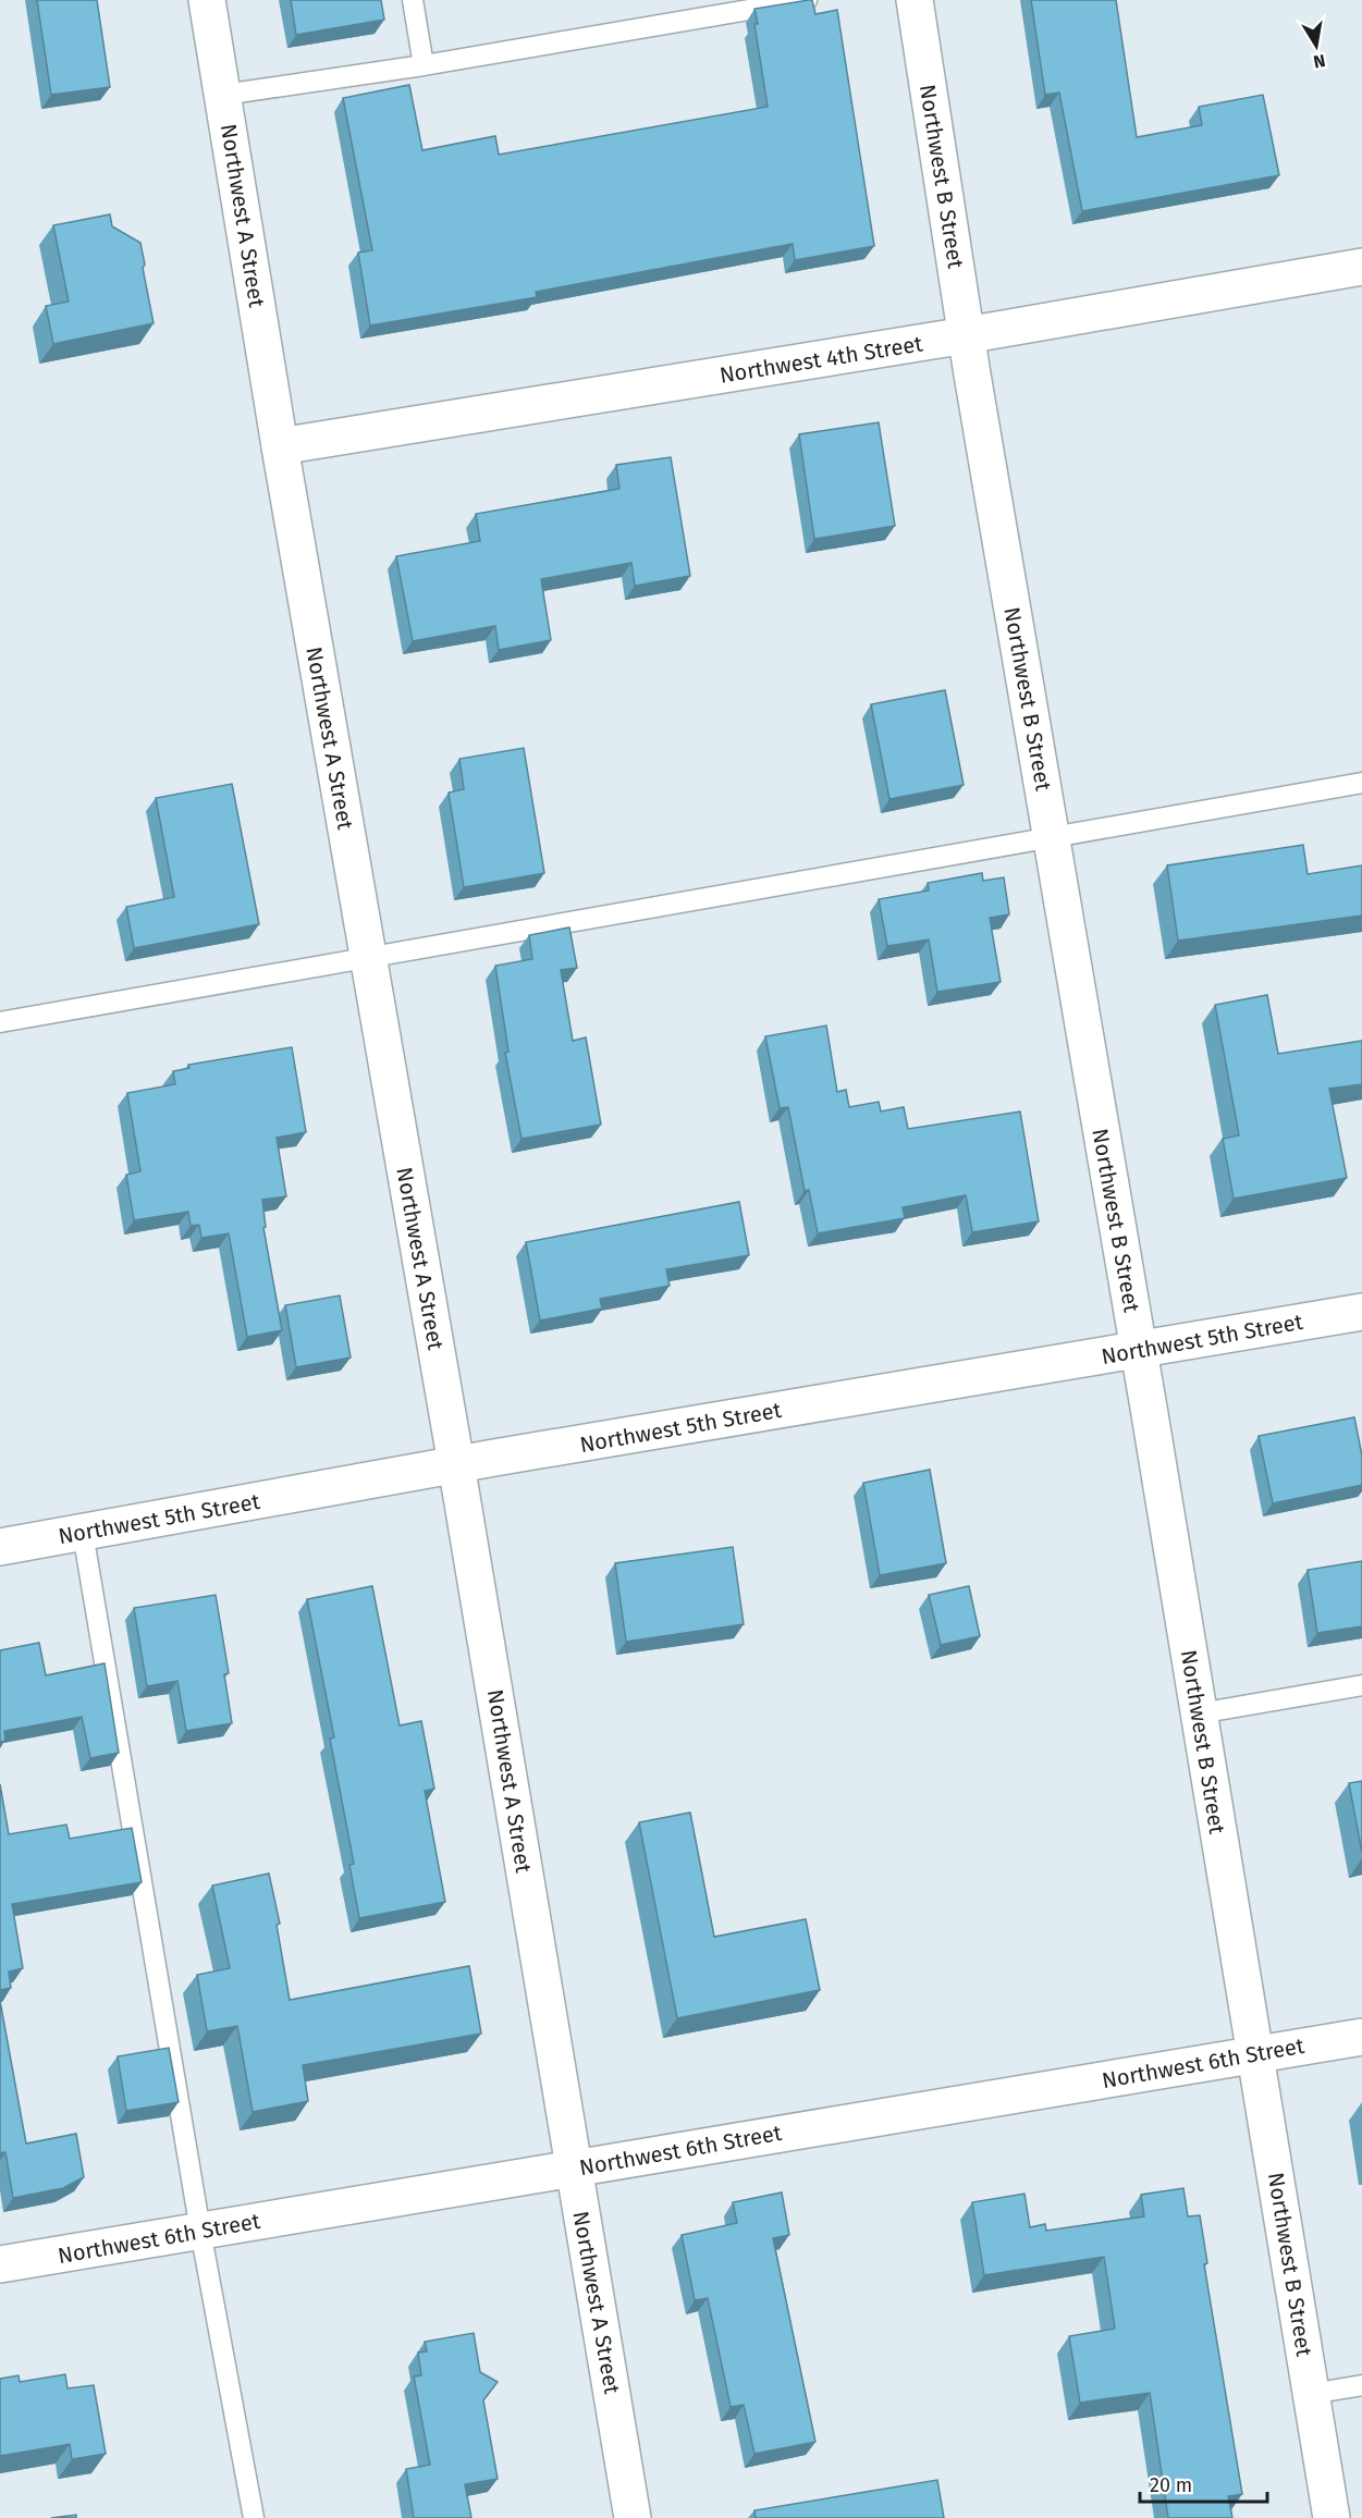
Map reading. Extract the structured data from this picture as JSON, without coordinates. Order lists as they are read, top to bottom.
{
  "streets": {
    "street": [
      "Northwest B Street",
      "Northwest A Street",
      "Northwest 4th Street",
      "Northwest 5th Street",
      "Northwest 6th Street"
    ]
  },
  "crossings": [
    ["Northwest B Street", "Northwest 4th Street"],
    ["Northwest B Street", "Northwest 5th Street"],
    ["Northwest B Street", "Northwest 6th Street"],
    ["Northwest A Street", "Northwest 4th Street"],
    ["Northwest A Street", "Northwest 5th Street"],
    ["Northwest A Street", "Northwest 6th Street"]
  ],
  "scale_bar": "20 m",
  "north": "bottom"
}
